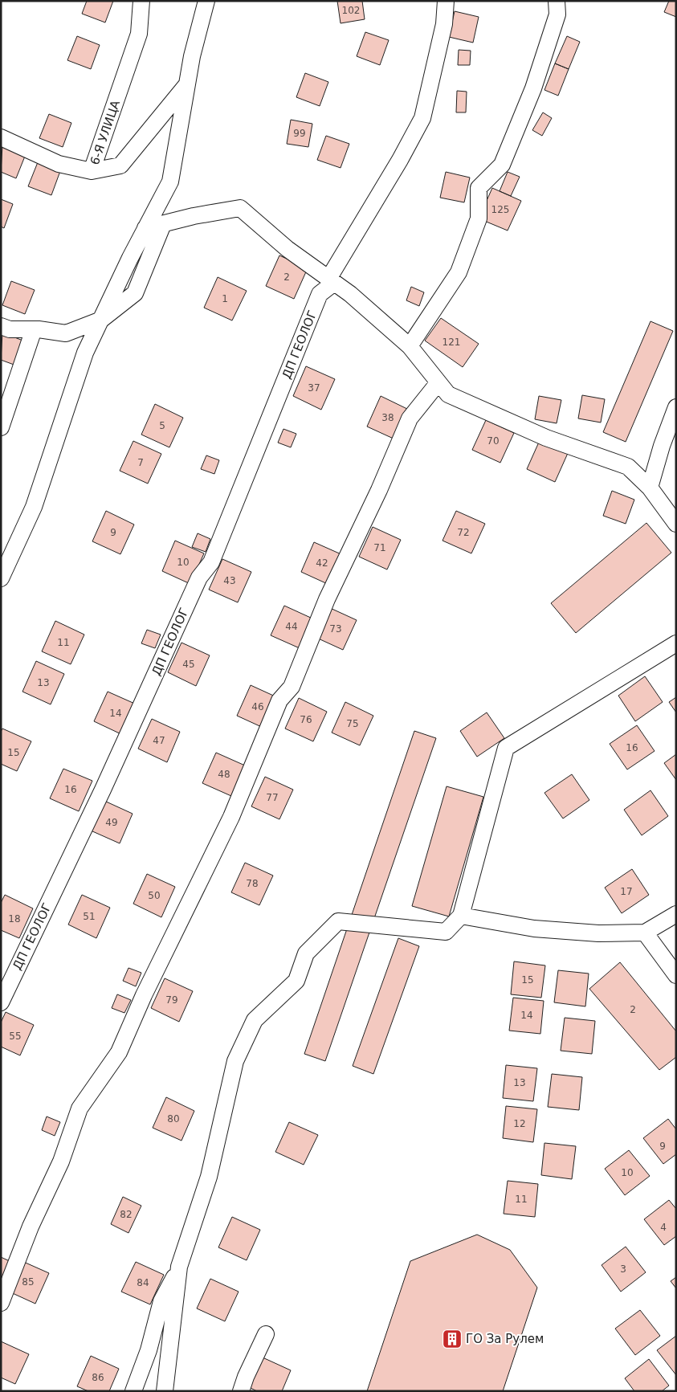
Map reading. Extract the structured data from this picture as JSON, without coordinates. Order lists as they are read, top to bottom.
{
  "streets": {
    "street": ["6-Я УЛИЦА", "ДП ГЕОЛОГ"]
  },
  "places": {
    "building": ["ГО За Рулем"]
  },
  "house_numbers": [
    "102",
    "99",
    "125",
    "2",
    "1",
    "121",
    "37",
    "38",
    "5",
    "70",
    "7",
    "9",
    "72",
    "71",
    "10",
    "42",
    "43",
    "44",
    "73",
    "11",
    "45",
    "13",
    "46",
    "14",
    "76",
    "75",
    "47",
    "16",
    "15",
    "48",
    "16",
    "77",
    "49",
    "78",
    "17",
    "50",
    "51",
    "18",
    "15",
    "79",
    "2",
    "14",
    "55",
    "13",
    "80",
    "12",
    "9",
    "10",
    "11",
    "82",
    "4",
    "3",
    "85",
    "84",
    "86"
  ]
}
